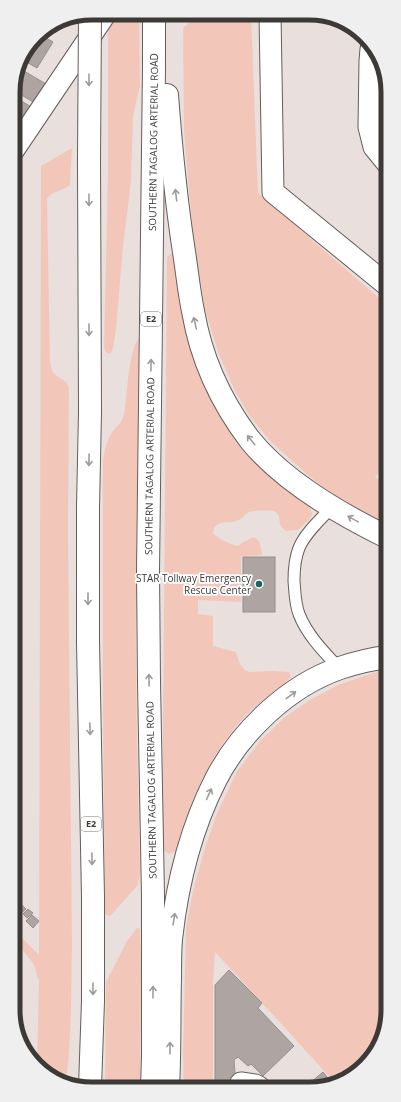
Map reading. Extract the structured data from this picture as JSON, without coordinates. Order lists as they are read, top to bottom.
{
  "streets": {
    "highway": ["SOUTHERN TAGALOG ARTERIAL ROAD", "E2"]
  },
  "places": ["STAR Tollway Emergency Rescue Center"]
}
